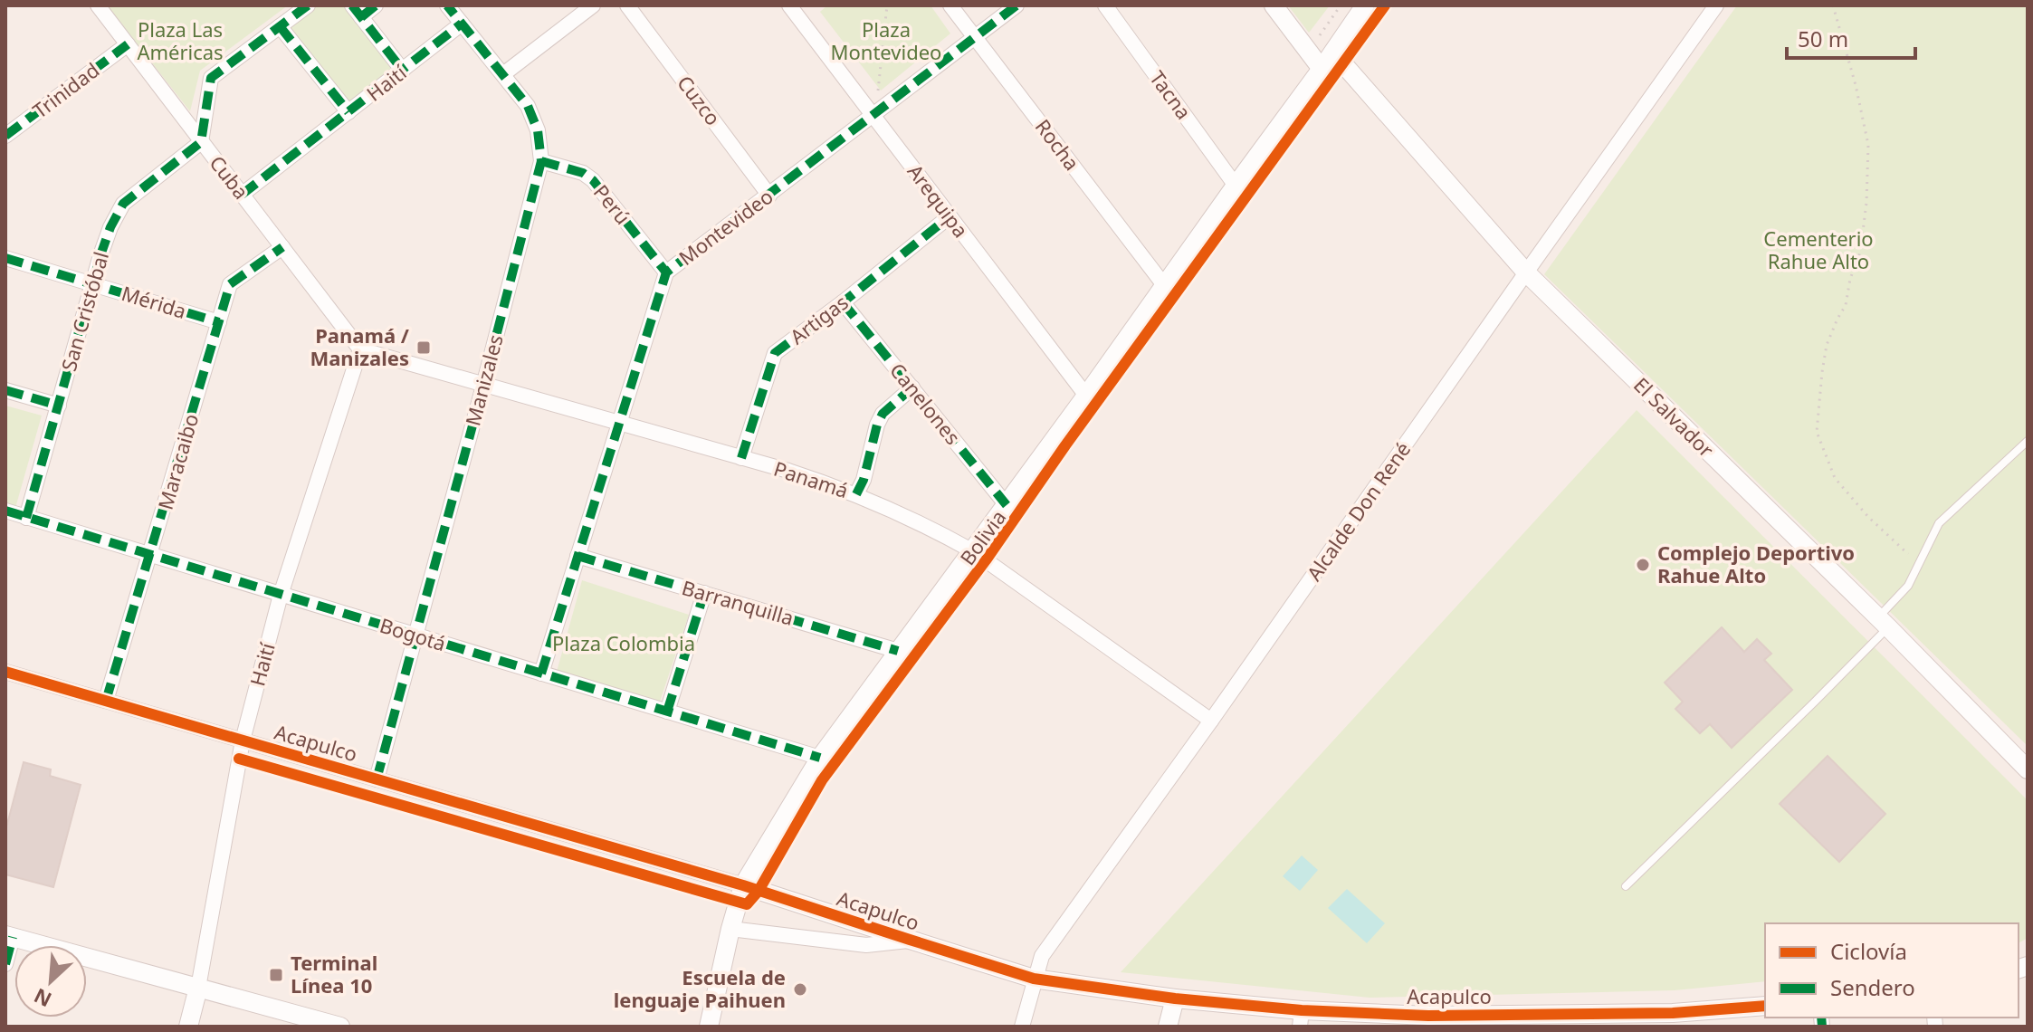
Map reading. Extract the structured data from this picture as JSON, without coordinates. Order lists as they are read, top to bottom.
{
  "streets": {
    "street": [
      "Haití",
      "Trinidad",
      "Tacna",
      "Cuzco",
      "Rocha",
      "Cuba",
      "Arequipa",
      "Perú",
      "Montevideo",
      "Mérida",
      "San Cristóbal",
      "Artigas",
      "Manizales",
      "Canelones",
      "El Salvador",
      "Maracaibo",
      "Panamá",
      "Alcalde Don René",
      "Bolivia",
      "Barranquilla",
      "Bogotá",
      "Acapulco"
    ]
  },
  "crossings": [
    ["Haití", "Cuba"],
    ["Haití", "Manizales"],
    ["Haití", "Panamá"],
    ["Haití", "Bogotá"],
    ["Haití", "Acapulco"],
    ["Trinidad", "Cuba"],
    ["Tacna", "Bolivia"],
    ["Cuzco", "Montevideo"],
    ["Rocha", "Montevideo"],
    ["Rocha", "Bolivia"],
    ["Cuba", "San Cristóbal"],
    ["Cuba", "Maracaibo"],
    ["Cuba", "Panamá"],
    ["Arequipa", "Montevideo"],
    ["Arequipa", "Artigas"],
    ["Arequipa", "Bolivia"],
    ["Perú", "Montevideo"],
    ["Perú", "Manizales"],
    ["Montevideo", "Panamá"],
    ["Montevideo", "Barranquilla"],
    ["Montevideo", "Bogotá"],
    ["Mérida", "San Cristóbal"],
    ["Mérida", "Maracaibo"],
    ["San Cristóbal", "Bogotá"],
    ["Artigas", "Canelones"],
    ["Artigas", "Panamá"],
    ["Manizales", "Panamá"],
    ["Manizales", "Bogotá"],
    ["Manizales", "Acapulco"],
    ["Canelones", "Bolivia"],
    ["El Salvador", "Alcalde Don René"],
    ["El Salvador", "Bolivia"],
    ["Maracaibo", "Bogotá"],
    ["Maracaibo", "Acapulco"],
    ["Panamá", "Alcalde Don René"],
    ["Panamá", "Bolivia"],
    ["Alcalde Don René", "Acapulco"],
    ["Bolivia", "Barranquilla"],
    ["Bolivia", "Bogotá"],
    ["Bolivia", "Acapulco"]
  ],
  "parks": [
    "Plaza Las Américas",
    "Plaza Montevideo",
    "Cementerio Rahue Alto",
    "Plaza Colombia"
  ],
  "places": {
    "transit": ["Panamá / Manizales", "Terminal Línea 10"],
    "other": ["Complejo Deportivo Rahue Alto", "Escuela de lenguaje Paihuen"]
  },
  "legend": ["Ciclovía", "Sendero"],
  "scale_bar": "50 m",
  "north": "bottom left"
}
